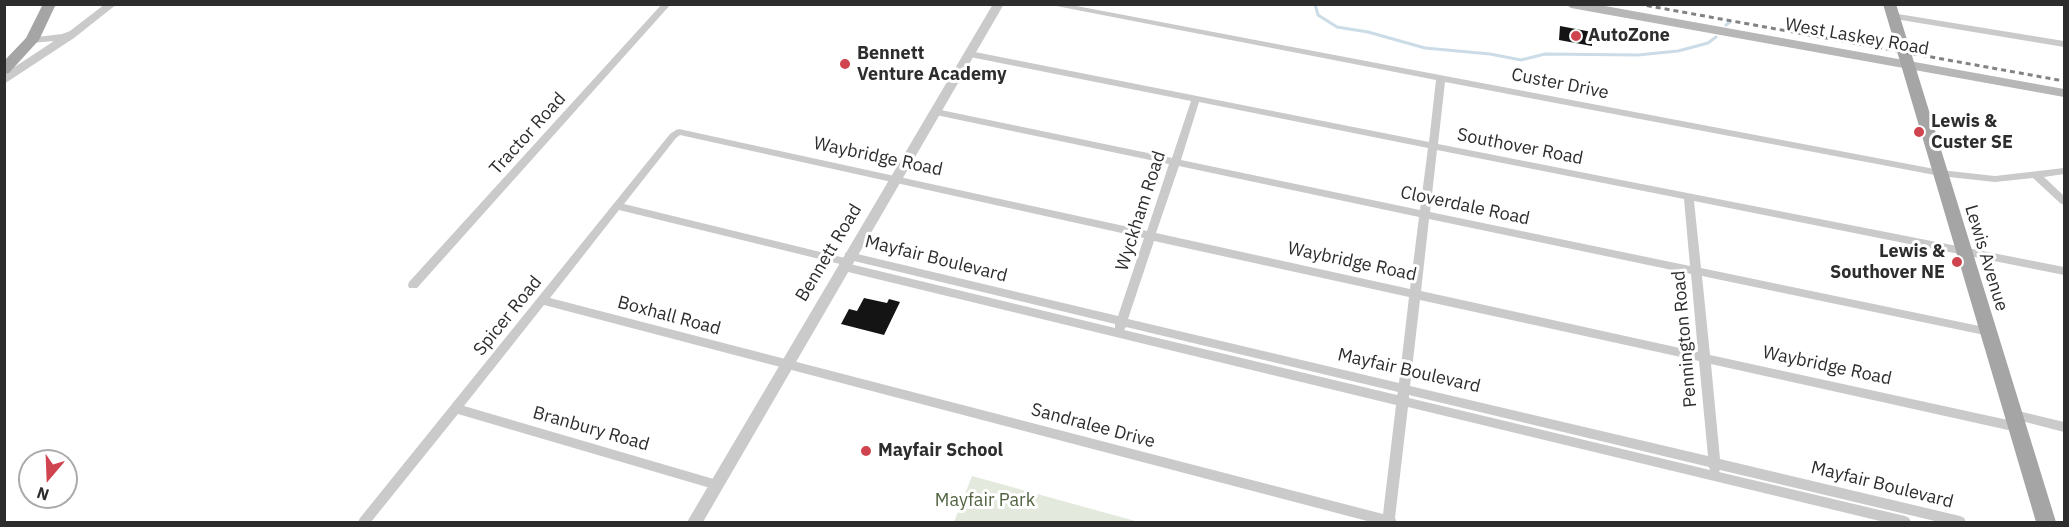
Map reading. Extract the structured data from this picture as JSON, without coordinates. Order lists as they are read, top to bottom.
{
  "streets": {
    "main road": ["West Laskey Road", "Lewis Avenue"],
    "street": [
      "Custer Drive",
      "Tractor Road",
      "Southover Road",
      "Waybridge Road",
      "Cloverdale Road",
      "Wyckham Road",
      "Bennett Road",
      "Mayfair Boulevard",
      "Spicer Road",
      "Boxhall Road",
      "Pennington Road",
      "Sandralee Drive",
      "Branbury Road"
    ]
  },
  "crossings": [
    ["West Laskey Road", "Lewis Avenue"],
    ["Custer Drive", "Lewis Avenue"],
    ["Southover Road", "Wyckham Road"],
    ["Southover Road", "Bennett Road"],
    ["Southover Road", "Lewis Avenue"],
    ["Southover Road", "Pennington Road"],
    ["Waybridge Road", "Wyckham Road"],
    ["Waybridge Road", "Bennett Road"],
    ["Waybridge Road", "Lewis Avenue"],
    ["Waybridge Road", "Spicer Road"],
    ["Waybridge Road", "Pennington Road"],
    ["Cloverdale Road", "Wyckham Road"],
    ["Cloverdale Road", "Bennett Road"],
    ["Cloverdale Road", "Lewis Avenue"],
    ["Cloverdale Road", "Pennington Road"],
    ["Wyckham Road", "Mayfair Boulevard"],
    ["Bennett Road", "Mayfair Boulevard"],
    ["Bennett Road", "Boxhall Road"],
    ["Bennett Road", "Sandralee Drive"],
    ["Bennett Road", "Branbury Road"],
    ["Mayfair Boulevard", "Spicer Road"],
    ["Mayfair Boulevard", "Pennington Road"],
    ["Spicer Road", "Boxhall Road"],
    ["Spicer Road", "Branbury Road"],
    ["Boxhall Road", "Sandralee Drive"]
  ],
  "parks": ["Mayfair Park"],
  "places": [
    "AutoZone",
    "Bennett Venture Academy",
    "Lewis & Custer SE",
    "Lewis & Southover NE",
    "Mayfair School"
  ],
  "north": "bottom"
}
